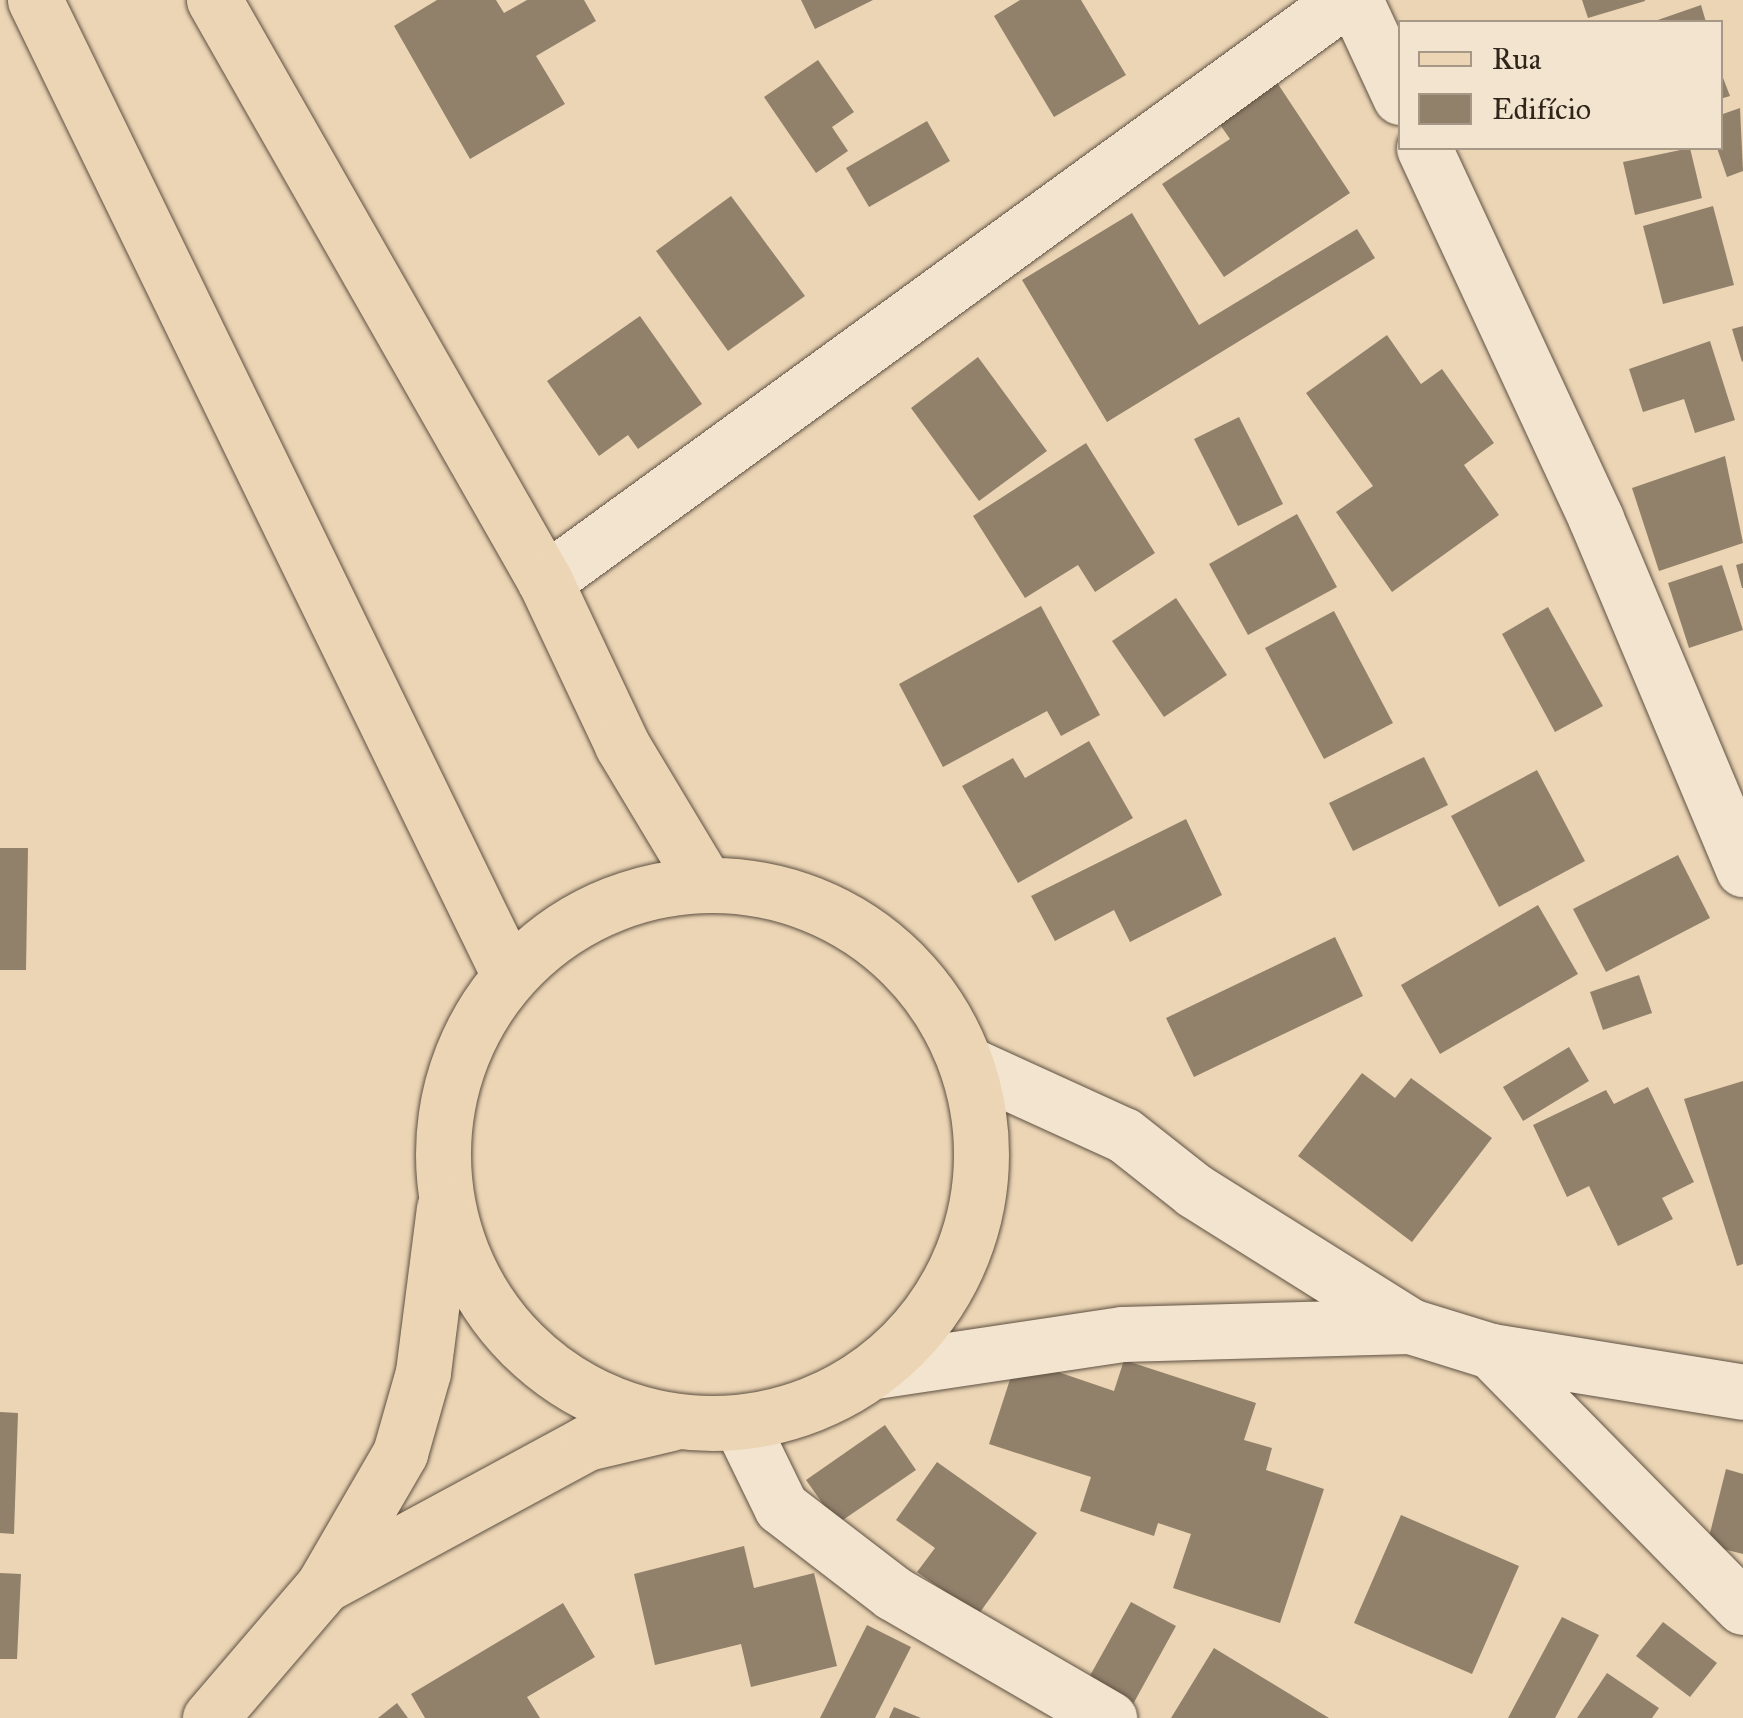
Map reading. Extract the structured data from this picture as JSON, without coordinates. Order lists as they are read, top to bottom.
{
  "legend": ["Rua", "Edifício"]
}
